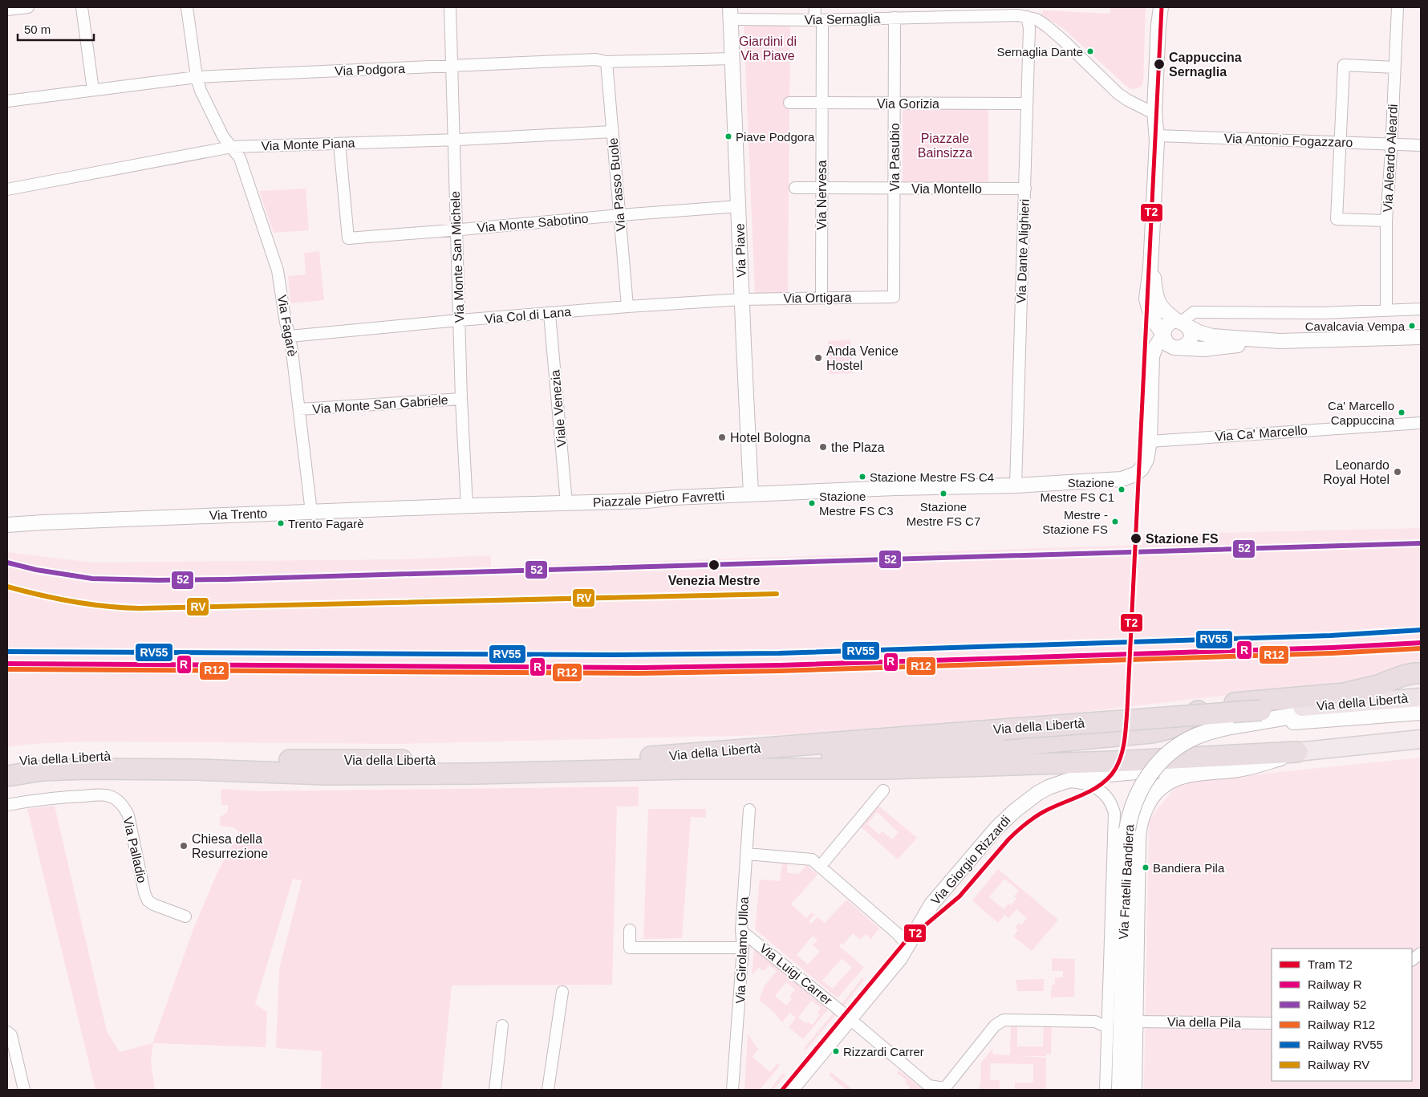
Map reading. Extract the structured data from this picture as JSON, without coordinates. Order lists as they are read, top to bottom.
{
  "streets": {
    "highway": ["Via della Libertà"],
    "main road": ["Via Fratelli Bandiera"],
    "street": [
      "Via Sernaglia",
      "Via Podgora",
      "Via Gorizia",
      "Via Antonio Fogazzaro",
      "Via Monte Piana",
      "Via Pasubio",
      "Via Aleardo Aleardi",
      "Via Passo Buole",
      "Via Montello",
      "Via Nervesa",
      "Via Monte Sabotino",
      "Via Piave",
      "Via Dante Alighieri",
      "Via Monte San Michele",
      "Via Ortigara",
      "Via Col di Lana",
      "Via Fagarè",
      "Via Monte San Gabriele",
      "Viale Venezia",
      "Via Ca' Marcello",
      "Piazzale Pietro Favretti",
      "Via Trento",
      "Via Palladio",
      "Via Giorgio Rizzardi",
      "Via Girolamo Ulloa",
      "Via Luigi Carrer",
      "Via della Pila"
    ]
  },
  "crossings": [
    ["Via Sernaglia", "Via Pasubio"],
    ["Via Sernaglia", "Via Nervesa"],
    ["Via Sernaglia", "Via Piave"],
    ["Via Sernaglia", "Via Dante Alighieri"],
    ["Via Podgora", "Via Passo Buole"],
    ["Via Podgora", "Via Piave"],
    ["Via Podgora", "Via Monte San Michele"],
    ["Via Podgora", "Via Fagarè"],
    ["Via Gorizia", "Via Pasubio"],
    ["Via Gorizia", "Via Nervesa"],
    ["Via Gorizia", "Via Dante Alighieri"],
    ["Via Antonio Fogazzaro", "Via Aleardo Aleardi"],
    ["Via Monte Piana", "Via Passo Buole"],
    ["Via Monte Piana", "Via Monte Sabotino"],
    ["Via Monte Piana", "Via Monte San Michele"],
    ["Via Monte Piana", "Via Fagarè"],
    ["Via Pasubio", "Via Montello"],
    ["Via Pasubio", "Via Ortigara"],
    ["Via Passo Buole", "Via Monte Sabotino"],
    ["Via Passo Buole", "Via Col di Lana"],
    ["Via Montello", "Via Nervesa"],
    ["Via Montello", "Via Dante Alighieri"],
    ["Via Nervesa", "Via Ortigara"],
    ["Via Monte Sabotino", "Via Piave"],
    ["Via Monte Sabotino", "Via Monte San Michele"],
    ["Via Piave", "Via Ortigara"],
    ["Via Piave", "Via Col di Lana"],
    ["Via Piave", "Piazzale Pietro Favretti"],
    ["Via Dante Alighieri", "Piazzale Pietro Favretti"],
    ["Via Monte San Michele", "Via Col di Lana"],
    ["Via Monte San Michele", "Via Monte San Gabriele"],
    ["Via Monte San Michele", "Via Trento"],
    ["Via Ortigara", "Via Col di Lana"],
    ["Via Col di Lana", "Via Fagarè"],
    ["Via Col di Lana", "Viale Venezia"],
    ["Via Fagarè", "Via Monte San Gabriele"],
    ["Via Fagarè", "Via Trento"],
    ["Viale Venezia", "Piazzale Pietro Favretti"],
    ["Viale Venezia", "Via Trento"],
    ["Via Ca' Marcello", "Piazzale Pietro Favretti"],
    ["Piazzale Pietro Favretti", "Via Trento"],
    ["Via della Libertà", "Via Giorgio Rizzardi"],
    ["Via della Libertà", "Via Fratelli Bandiera"],
    ["Via Giorgio Rizzardi", "Via Fratelli Bandiera"],
    ["Via Giorgio Rizzardi", "Via Luigi Carrer"],
    ["Via Fratelli Bandiera", "Via della Pila"],
    ["Via Girolamo Ulloa", "Via Luigi Carrer"]
  ],
  "parks": ["Giardini di Via Piave", "Piazzale Bainsizza"],
  "places": [
    "Sernaglia Dante",
    "Cappuccina Sernaglia",
    "Piave Podgora",
    "Cavalcavia Vempa",
    "Anda Venice Hostel",
    "Ca' Marcello Cappuccina",
    "Hotel Bologna",
    "the Plaza",
    "Leonardo Royal Hotel",
    "Stazione Mestre FS C4",
    "Stazione Mestre FS C1",
    "Stazione Mestre FS C7",
    "Stazione Mestre FS C3",
    "Mestre - Stazione FS",
    "Trento Fagarè",
    "Stazione FS",
    "Venezia Mestre",
    "Chiesa della Resurrezione",
    "Bandiera Pila",
    "Rizzardi Carrer"
  ],
  "lines": [
    "tram line T2",
    "rail line 52",
    "rail line RV",
    "rail line RV55",
    "rail line R",
    "rail line R12"
  ],
  "legend": [
    "Tram T2",
    "Railway R",
    "Railway 52",
    "Railway R12",
    "Railway RV55",
    "Railway RV"
  ],
  "scale_bar": "50 m"
}
